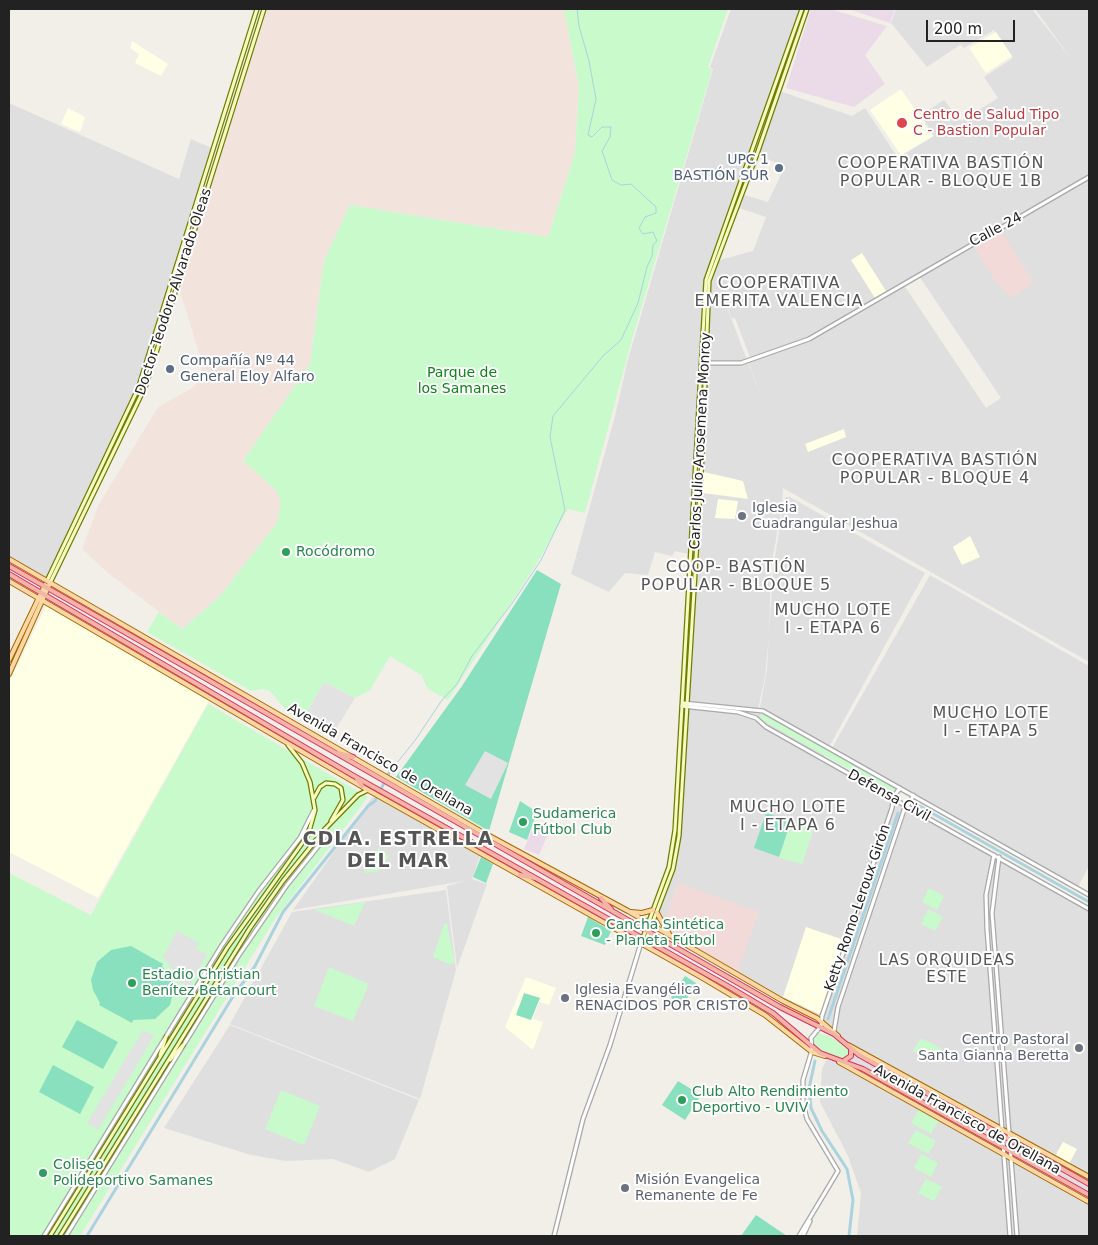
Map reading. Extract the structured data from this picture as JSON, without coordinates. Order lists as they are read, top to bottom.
{
  "streets": {
    "highway": ["Avenida Francisco de Orellana"],
    "main road": ["Doctor Teodoro Alvarado Oleas", "Carlos Julio Arosemena Monroy"],
    "street": ["Calle 24", "Defensa Civil", "Ketty Romo-Leroux Girón"]
  },
  "crossings": [
    ["Calle 24", "Carlos Julio Arosemena Monroy"],
    ["Doctor Teodoro Alvarado Oleas", "Avenida Francisco de Orellana"],
    ["Carlos Julio Arosemena Monroy", "Avenida Francisco de Orellana"],
    ["Carlos Julio Arosemena Monroy", "Defensa Civil"],
    ["Avenida Francisco de Orellana", "Ketty Romo-Leroux Girón"],
    ["Defensa Civil", "Ketty Romo-Leroux Girón"]
  ],
  "districts": [
    "COOPERATIVA BASTIÓN POPULAR - BLOQUE 1B",
    "COOPERATIVA EMERITA VALENCIA",
    "COOPERATIVA BASTIÓN POPULAR - BLOQUE 4",
    "COOP- BASTIÓN POPULAR - BLOQUE 5",
    "MUCHO LOTE I - ETAPA 6",
    "MUCHO LOTE I - ETAPA 5",
    "MUCHO LOTE I - ETAPA 6",
    "CDLA. ESTRELLA DEL MAR",
    "LAS ORQUIDEAS ESTE"
  ],
  "parks": ["Parque de los Samanes"],
  "places": [
    "Centro de Salud Tipo C - Bastion Popular",
    "UPC 1 BASTIÓN SUR",
    "Compañía Nº 44 General Eloy Alfaro",
    "Iglesia Cuadrangular Jeshua",
    "Rocódromo",
    "Sudamerica Fútbol Club",
    "Cancha Sintética - Planeta Fútbol",
    "Estadio Christian Benítez Betancourt",
    "Iglesia Evangélica RENACIDOS POR CRISTO",
    "Centro Pastoral Santa Gianna Beretta",
    "Club Alto Rendimiento Deportivo - UVIV",
    "Coliseo Polideportivo Samanes",
    "Misión Evangelica Remanente de Fe"
  ],
  "scale_bar": "200 m"
}
